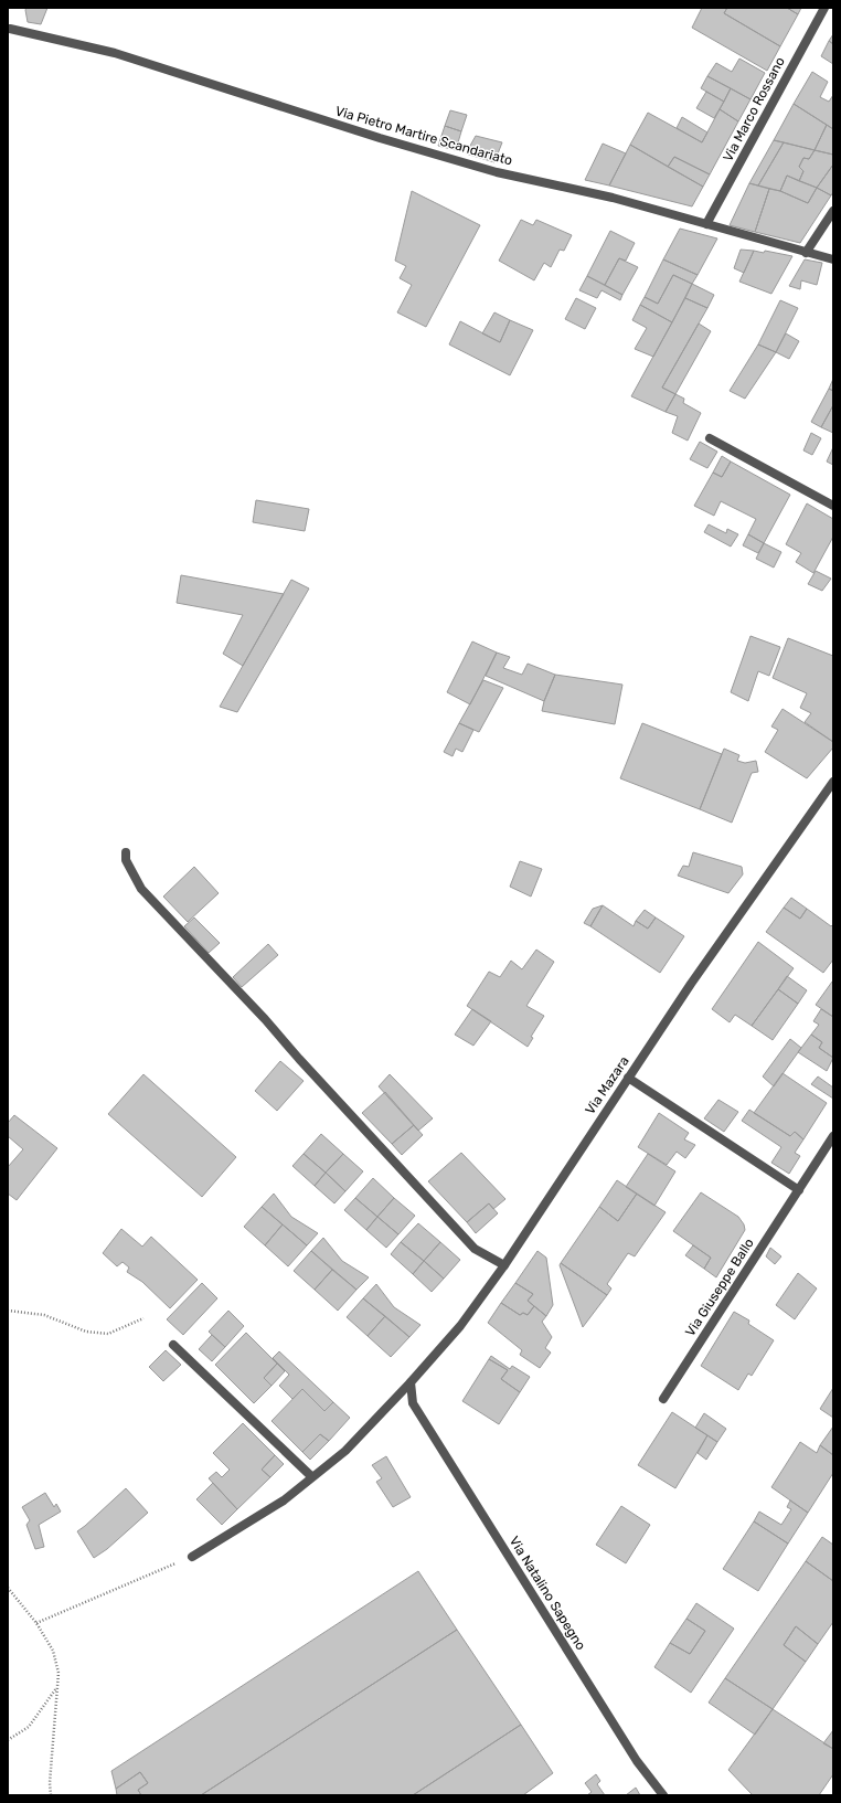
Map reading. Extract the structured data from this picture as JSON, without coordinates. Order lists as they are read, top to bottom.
{
  "streets": {
    "street": [
      "Via Marco Rossano",
      "Via Pietro Martire Scandariato",
      "Via Mazara",
      "Via Giuseppe Ballo",
      "Via Natalino Sapegno"
    ]
  },
  "crossings": [
    ["Via Marco Rossano", "Via Pietro Martire Scandariato"],
    ["Via Mazara", "Via Natalino Sapegno"]
  ]
}
